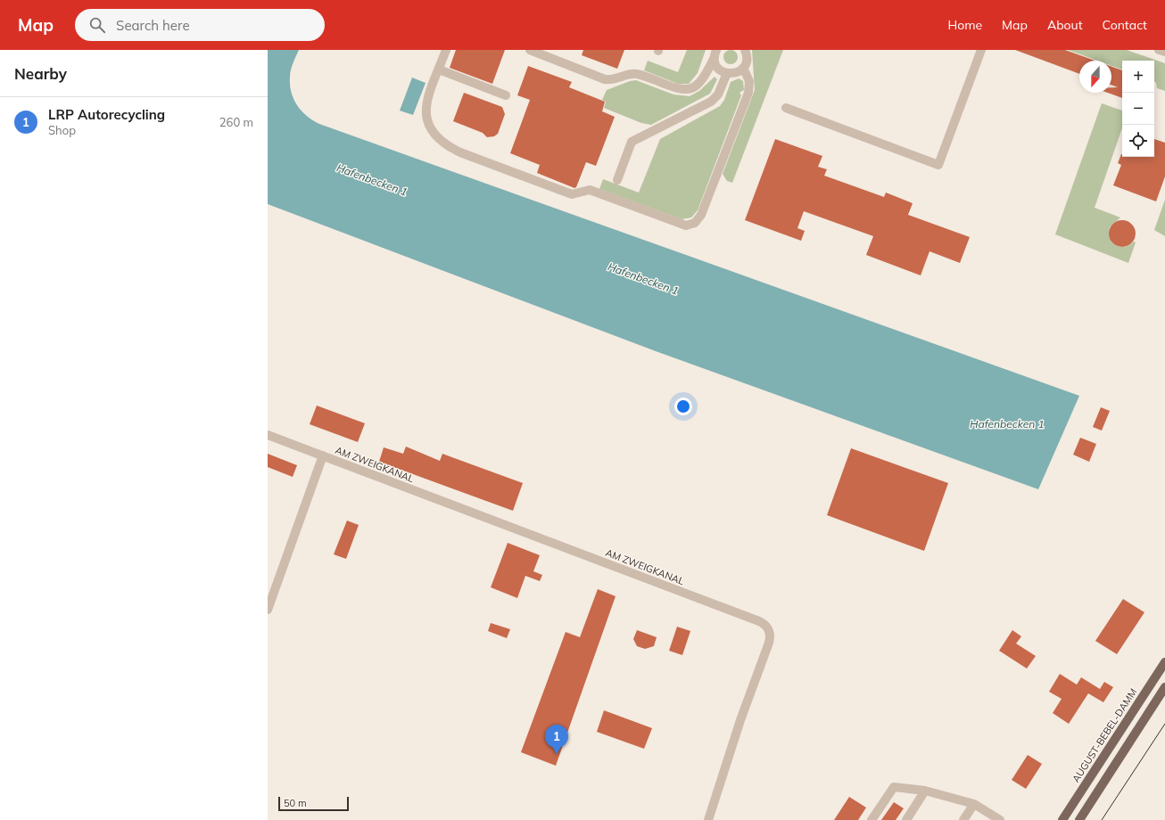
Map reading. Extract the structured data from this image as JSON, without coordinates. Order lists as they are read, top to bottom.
{
  "streets": {
    "main road": ["AUGUST-BEBEL-DAMM"],
    "street": ["AM ZWEIGKANAL"]
  },
  "water": ["Hafenbecken 1"],
  "scale_bar": "50 m",
  "north": "bottom",
  "page": {
    "header": "Map",
    "search": "Search here",
    "nav": [
      "Home",
      "Map",
      "About",
      "Contact"
    ],
    "heading": "Nearby",
    "map_buttons": ["+", "−"],
    "list": [
      {
        "mark": "1",
        "name": "LRP Autorecycling",
        "note": "Shop",
        "value": "260 m"
      }
    ],
    "pins": "1",
    "scale": "50 m"
  }
}
